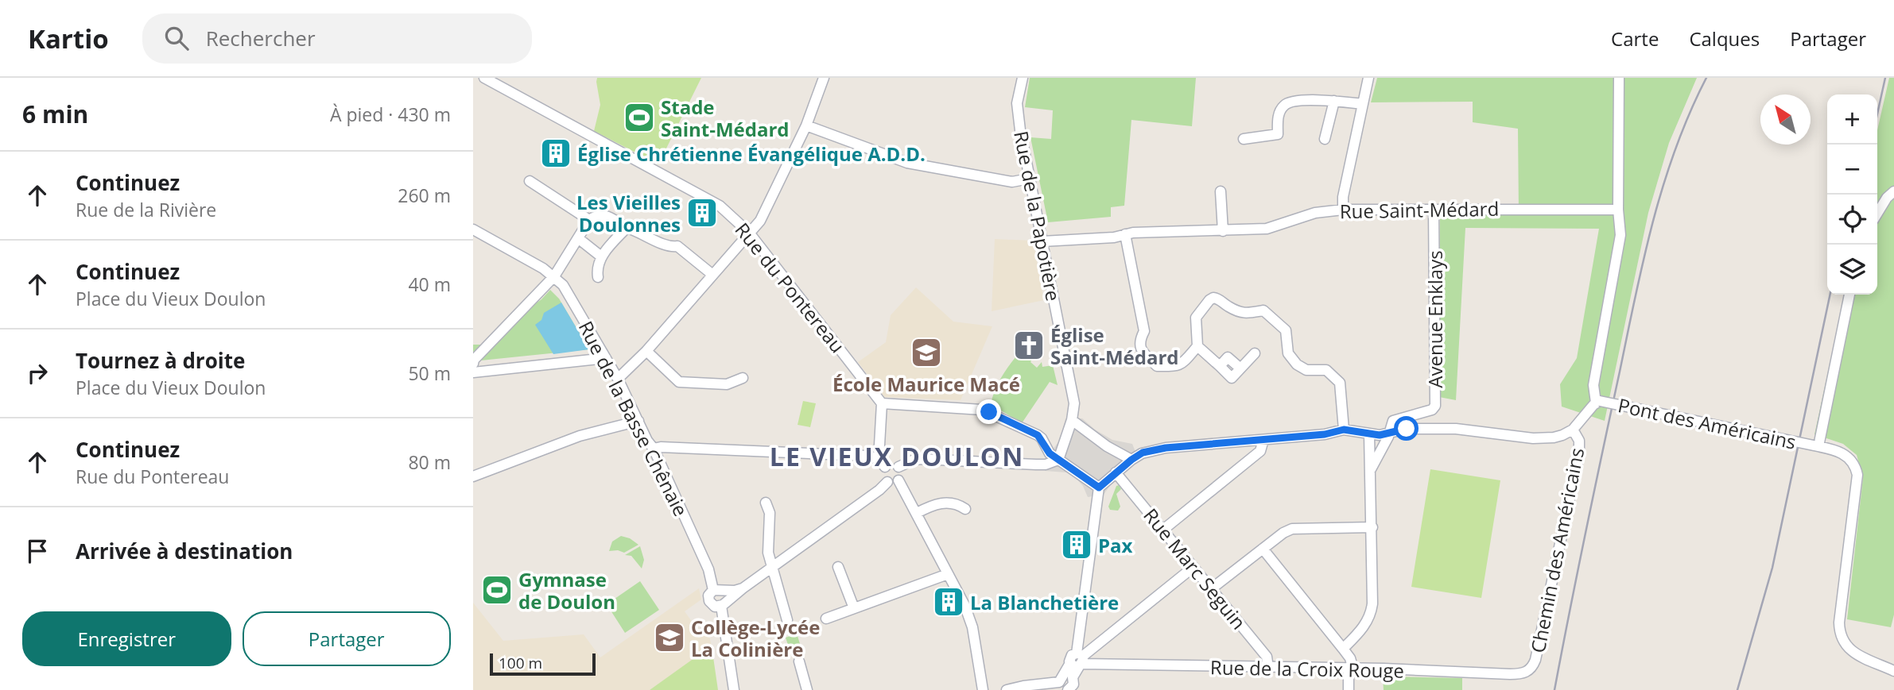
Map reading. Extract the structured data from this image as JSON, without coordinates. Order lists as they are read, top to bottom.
{
  "streets": {
    "street": [
      "Rue Saint-Médard",
      "Rue de la Papotière",
      "Rue du Pontereau",
      "Avenue Enklays",
      "Rue de la Basse Chênaie",
      "Pont des Américains",
      "Chemin des Américains",
      "Rue Marc Seguin",
      "Rue de la Croix Rouge"
    ]
  },
  "crossings": [
    ["Rue Saint-Médard", "Rue de la Papotière"],
    ["Rue Saint-Médard", "Avenue Enklays"],
    ["Pont des Américains", "Chemin des Américains"],
    ["Chemin des Américains", "Rue de la Croix Rouge"],
    ["Rue Marc Seguin", "Rue de la Croix Rouge"]
  ],
  "districts": ["LE VIEUX DOULON"],
  "places": {
    "sports": ["Stade Saint-Médard", "Gymnase de Doulon"],
    "building": [
      "Église Chrétienne Évangélique A.D.D.",
      "Les Vieilles Doulonnes",
      "Pax",
      "La Blanchetière"
    ],
    "church": ["Église Saint-Médard"],
    "school or university": ["École Maurice Macé", "Collège-Lycée La Colinière"]
  },
  "scale_bar": "100 m",
  "north": "top left",
  "page": {
    "header": "Kartio",
    "search": "Rechercher",
    "nav": ["Carte", "Calques", "Partager"],
    "heading": ["6 min", "À pied · 430 m"],
    "map_buttons": ["+", "−"],
    "list": [
      ["Continuez", "Rue de la Rivière", "260 m"],
      ["Continuez", "Place du Vieux Doulon", "40 m"],
      ["Tournez à droite", "Place du Vieux Doulon", "50 m"],
      ["Continuez", "Rue du Pontereau", "80 m"],
      "Arrivée à destination"
    ],
    "buttons": ["Enregistrer", "Partager"],
    "scale": "100 m"
  }
}
